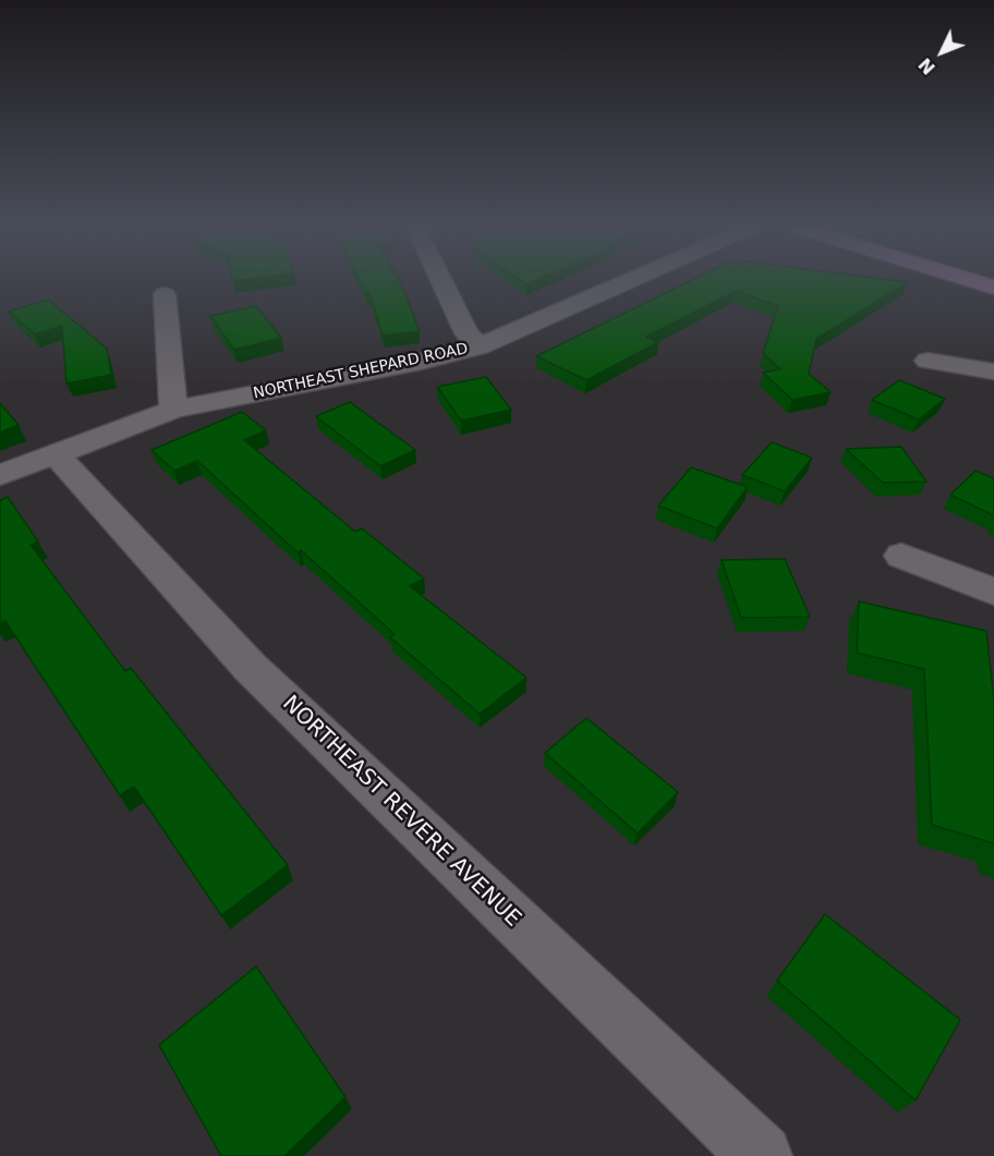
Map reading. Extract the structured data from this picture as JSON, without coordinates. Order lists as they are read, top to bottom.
{
  "streets": {
    "street": ["NORTHEAST SHEPARD ROAD", "NORTHEAST REVERE AVENUE"]
  },
  "crossings": [
    ["NORTHEAST SHEPARD ROAD", "NORTHEAST REVERE AVENUE"]
  ],
  "north": "bottom left"
}
